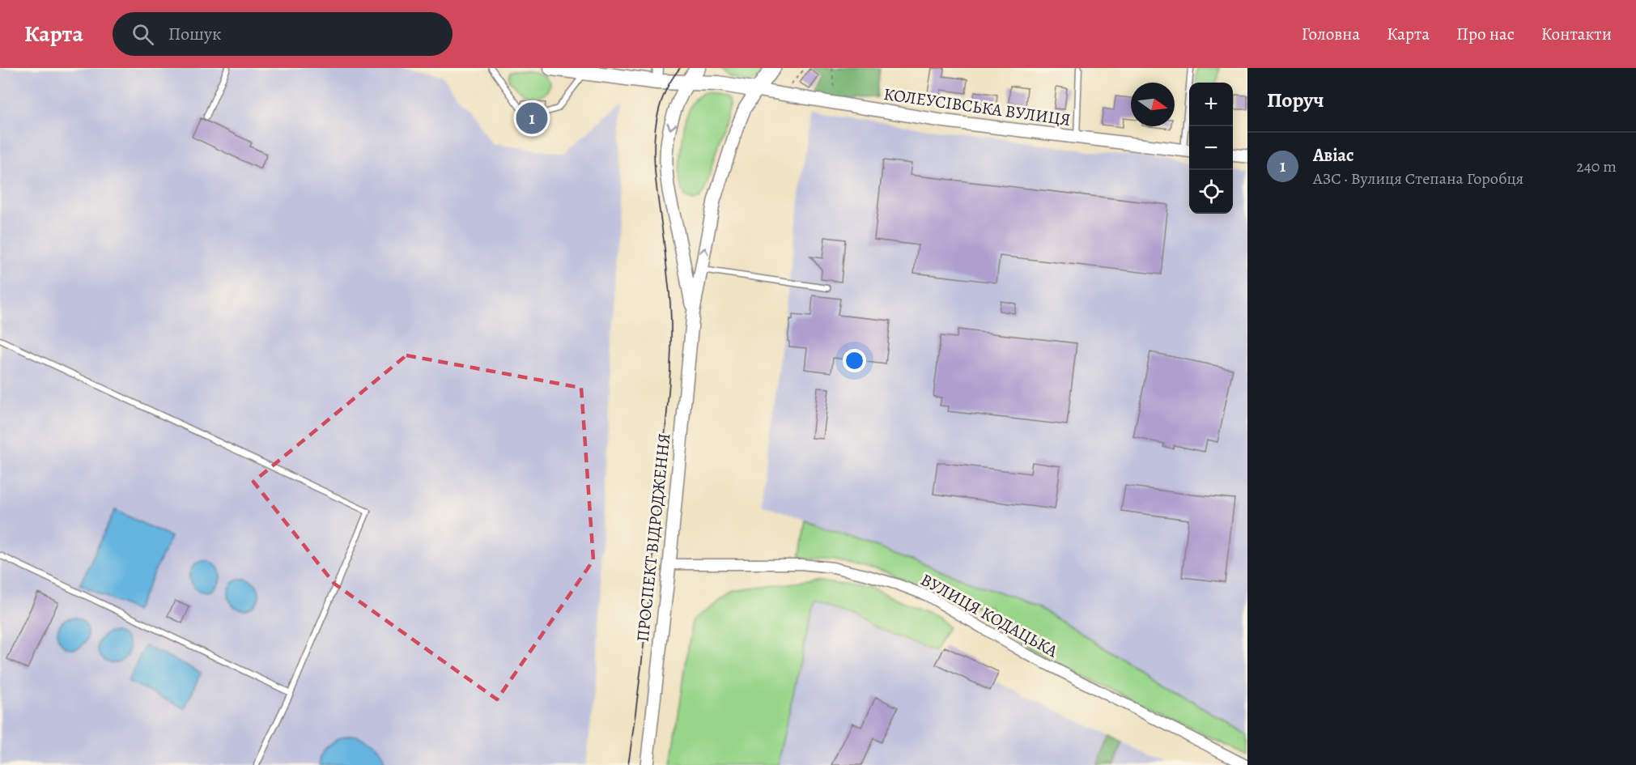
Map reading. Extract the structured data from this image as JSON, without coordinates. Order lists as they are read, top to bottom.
{
  "streets": {
    "main road": ["ПРОСПЕКТ ВІДРОДЖЕННЯ"],
    "street": ["КОЛЕУСІВСЬКА ВУЛИЦЯ", "ВУЛИЦЯ КОДАЦЬКА"]
  },
  "crossings": [
    ["КОЛЕУСІВСЬКА ВУЛИЦЯ", "ПРОСПЕКТ ВІДРОДЖЕННЯ"],
    ["ПРОСПЕКТ ВІДРОДЖЕННЯ", "ВУЛИЦЯ КОДАЦЬКА"]
  ],
  "north": "right",
  "page": {
    "header": "Карта",
    "search": "Пошук",
    "nav": [
      "Головна",
      "Карта",
      "Про нас",
      "Контакти"
    ],
    "heading": "Поруч",
    "map_buttons": ["+", "−"],
    "pins": "1",
    "list": [
      {
        "mark": "1",
        "name": "Авіас",
        "note": "АЗС · Вулиця Степана Горобця",
        "value": "240 m"
      }
    ]
  }
}
